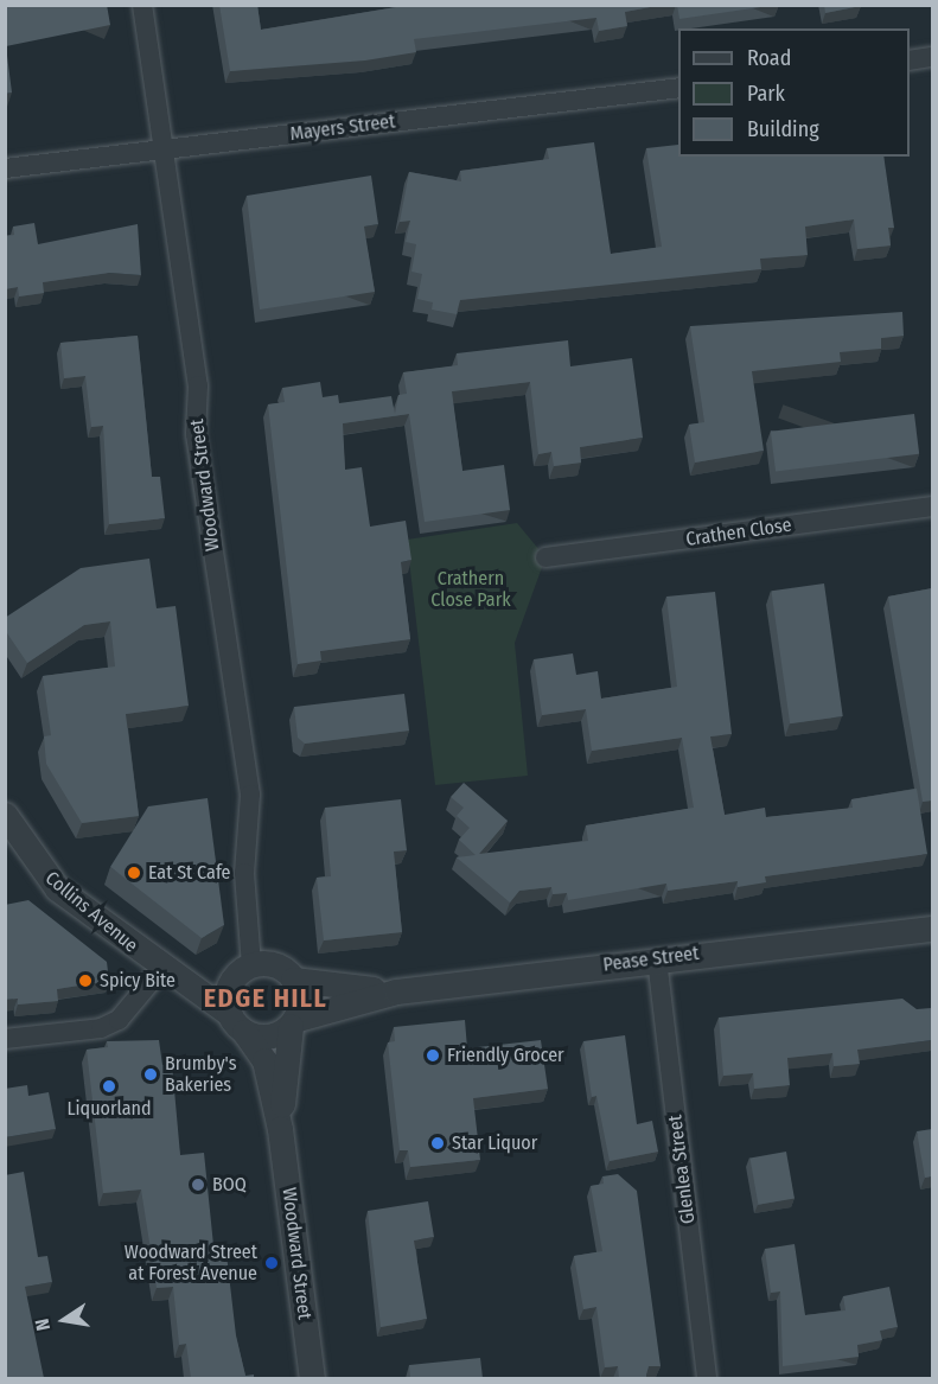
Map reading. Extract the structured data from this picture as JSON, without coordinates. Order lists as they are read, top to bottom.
{
  "streets": {
    "street": [
      "Mayers Street",
      "Woodward Street",
      "Crathen Close",
      "Collins Avenue",
      "Pease Street",
      "Glenlea Street"
    ]
  },
  "crossings": [
    ["Mayers Street", "Woodward Street"],
    ["Woodward Street", "Collins Avenue"],
    ["Woodward Street", "Pease Street"],
    ["Collins Avenue", "Pease Street"],
    ["Pease Street", "Glenlea Street"]
  ],
  "districts": ["EDGE HILL"],
  "parks": ["Crathern Close Park"],
  "places": [
    "Eat St Cafe",
    "Spicy Bite",
    "Friendly Grocer",
    "Brumby's Bakeries",
    "Liquorland",
    "Star Liquor",
    "BOQ",
    "Woodward Street at Forest Avenue"
  ],
  "legend": ["Road", "Park", "Building"],
  "north": "left"
}
